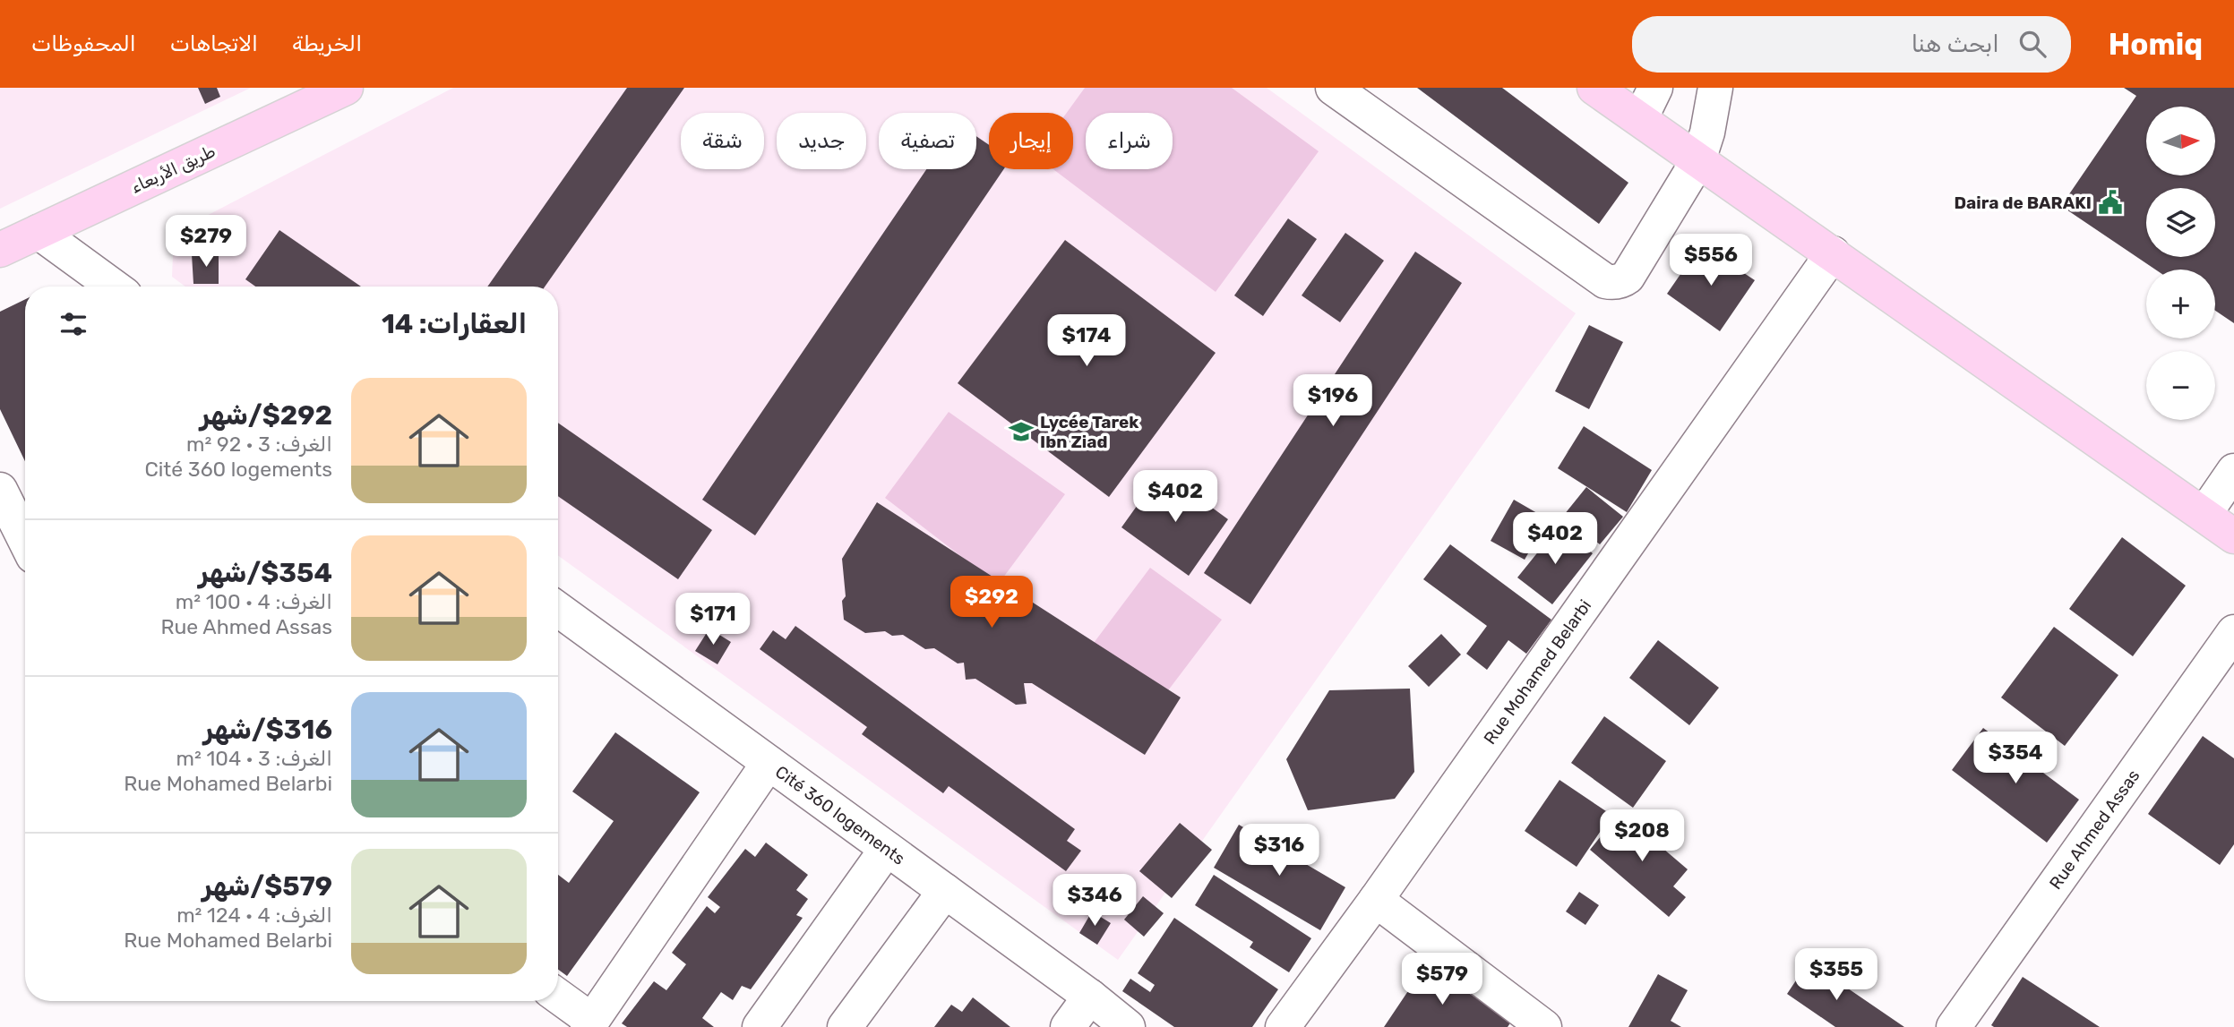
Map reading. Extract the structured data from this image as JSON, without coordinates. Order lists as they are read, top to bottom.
{
  "streets": {
    "main road": ["طريق الأربعاء"],
    "street": ["Rue Mohamed Belarbi", "Cité 360 logements", "Rue Ahmed Assas"]
  },
  "places": {
    "public building": ["Daira de BARAKI"],
    "school or university": ["Lycée Tarek Ibn Ziad"]
  },
  "north": "right",
  "page": {
    "header": "Homiq",
    "search": "ابحث هنا",
    "nav": ["الخريطة", "الاتجاهات", "المحفوظات"],
    "map_buttons": ["+", "−"],
    "chip": [
      "شراء",
      "إيجار",
      "تصفية",
      "جديد",
      "شقة"
    ],
    "price": [
      "$279",
      "$556",
      "$174",
      "$196",
      "$402",
      "$402",
      "$292",
      "$171",
      "$354",
      "$208",
      "$316",
      "$346",
      "$355",
      "$579"
    ],
    "heading": "العقارات: 14",
    "list": [
      {
        "name": "$292/شهر",
        "note": "الغرف: 3 · 92 m² · Cité 360 logements"
      },
      {
        "name": "$354/شهر",
        "note": "الغرف: 4 · 100 m² · Rue Ahmed Assas"
      },
      {
        "name": "$316/شهر",
        "note": "الغرف: 3 · 104 m² · Rue Mohamed Belarbi"
      },
      {
        "name": "$579/شهر",
        "note": "الغرف: 4 · 124 m² · Rue Mohamed Belarbi"
      }
    ]
  }
}
